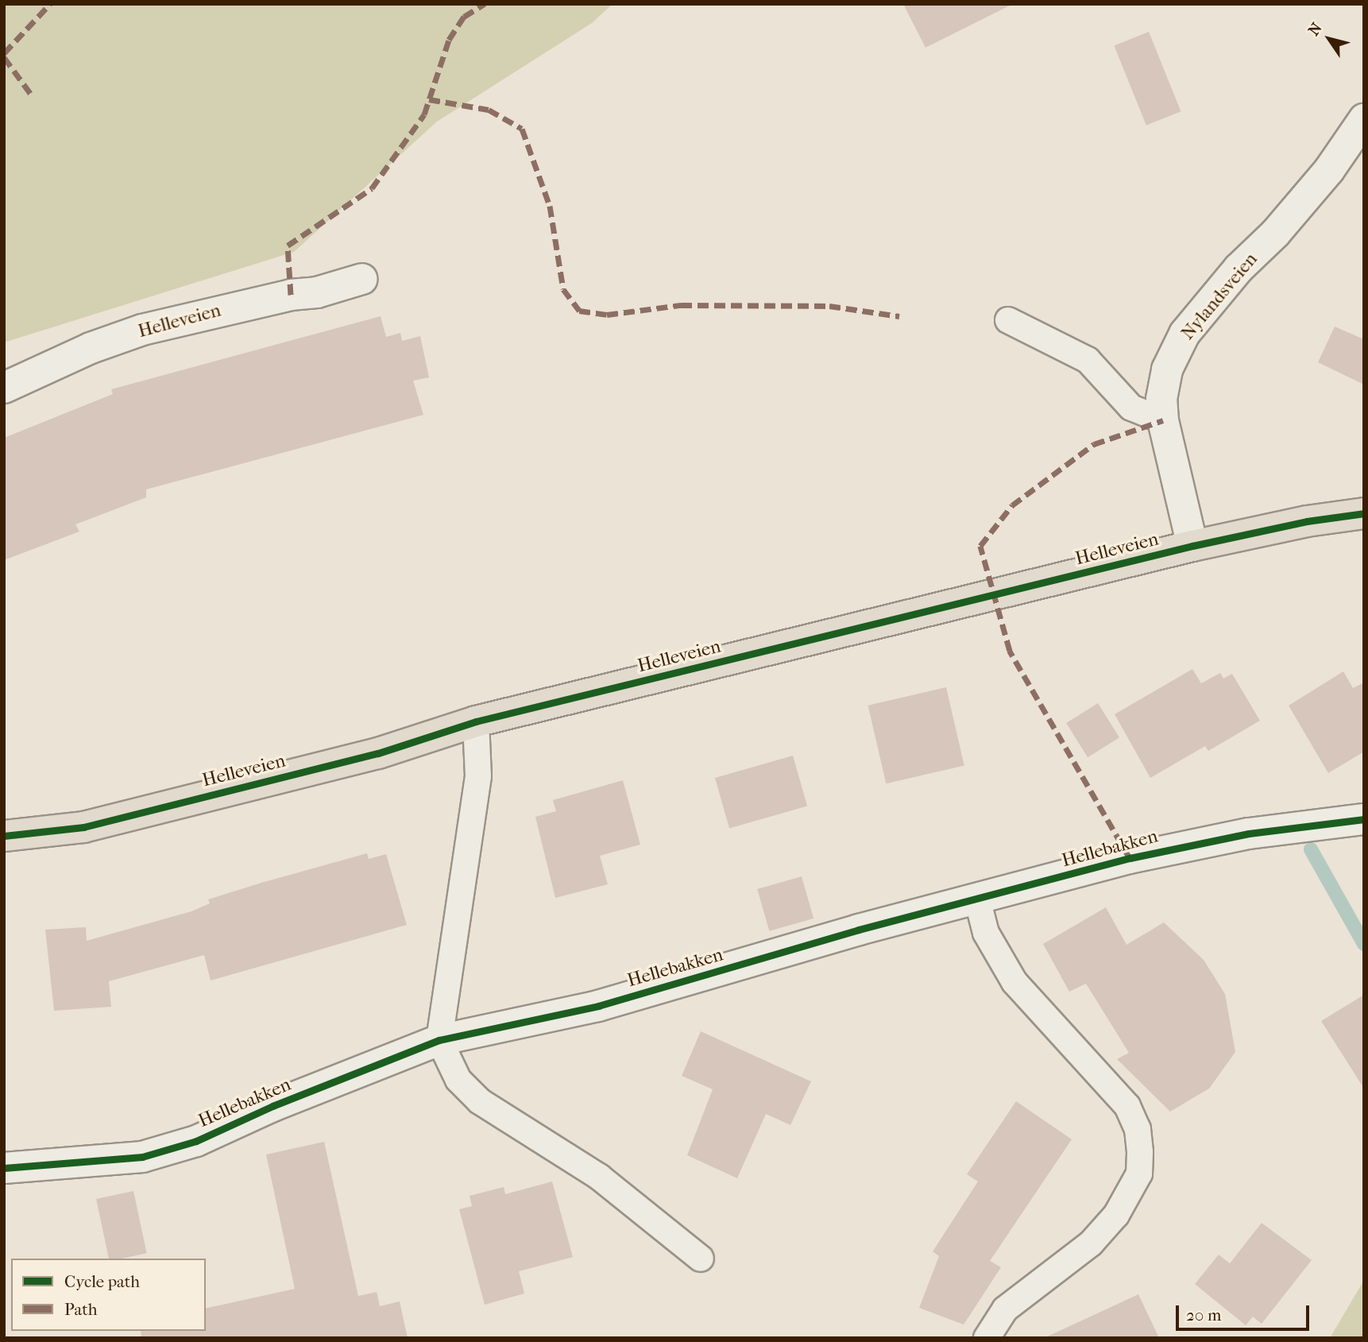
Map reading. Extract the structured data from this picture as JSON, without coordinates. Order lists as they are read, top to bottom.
{
  "streets": {
    "main road": ["Helleveien"],
    "street": ["Nylandsveien", "Hellebakken"]
  },
  "crossings": [
    ["Nylandsveien", "Helleveien"]
  ],
  "legend": ["Cycle path", "Path"],
  "scale_bar": "20 m",
  "north": "top left"
}
